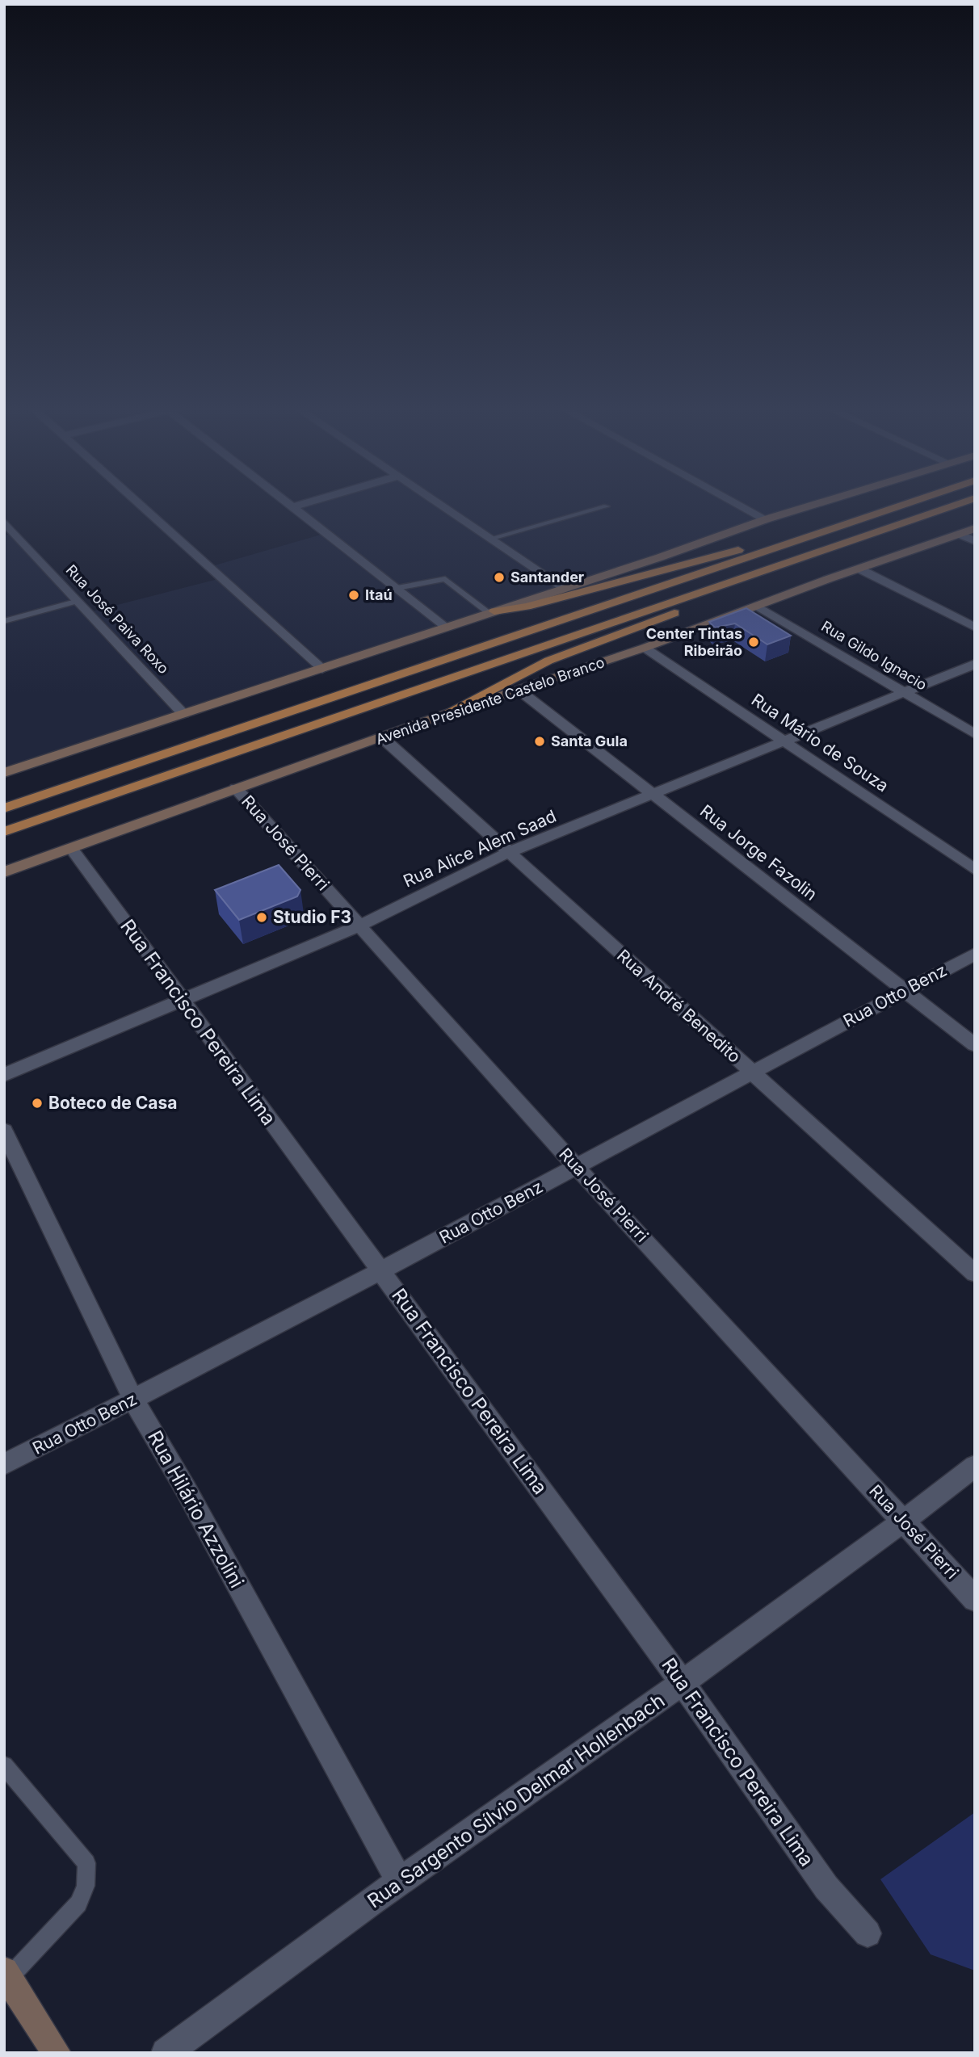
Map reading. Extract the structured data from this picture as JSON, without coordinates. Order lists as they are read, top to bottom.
{
  "streets": {
    "main road": ["Avenida Presidente Castelo Branco"],
    "street": [
      "Rua José Paiva Roxo",
      "Rua Gildo Ignacio",
      "Rua Mário de Souza",
      "Rua José Pierri",
      "Rua Alice Alem Saad",
      "Rua Jorge Fazolin",
      "Rua Otto Benz",
      "Rua André Benedito",
      "Rua Francisco Pereira Lima",
      "Rua Hilário Azzolini",
      "Rua Sargento Sílvio Delmar Hollenbach"
    ]
  },
  "crossings": [
    ["Rua Gildo Ignacio", "Avenida Presidente Castelo Branco"],
    ["Rua Gildo Ignacio", "Rua Alice Alem Saad"],
    ["Avenida Presidente Castelo Branco", "Rua Mário de Souza"],
    ["Avenida Presidente Castelo Branco", "Rua José Pierri"],
    ["Avenida Presidente Castelo Branco", "Rua Jorge Fazolin"],
    ["Avenida Presidente Castelo Branco", "Rua André Benedito"],
    ["Avenida Presidente Castelo Branco", "Rua Francisco Pereira Lima"],
    ["Rua Mário de Souza", "Rua Alice Alem Saad"],
    ["Rua José Pierri", "Rua Alice Alem Saad"],
    ["Rua José Pierri", "Rua Otto Benz"],
    ["Rua José Pierri", "Rua Sargento Sílvio Delmar Hollenbach"],
    ["Rua Alice Alem Saad", "Rua Jorge Fazolin"],
    ["Rua Alice Alem Saad", "Rua André Benedito"],
    ["Rua Alice Alem Saad", "Rua Francisco Pereira Lima"],
    ["Rua Jorge Fazolin", "Rua Otto Benz"],
    ["Rua Otto Benz", "Rua André Benedito"],
    ["Rua Otto Benz", "Rua Francisco Pereira Lima"],
    ["Rua Otto Benz", "Rua Hilário Azzolini"],
    ["Rua Francisco Pereira Lima", "Rua Sargento Sílvio Delmar Hollenbach"],
    ["Rua Hilário Azzolini", "Rua Sargento Sílvio Delmar Hollenbach"]
  ],
  "places": [
    "Santander",
    "Itaú",
    "Center Tintas Ribeirão",
    "Santa Gula",
    "Studio F3",
    "Boteco de Casa"
  ]
}
